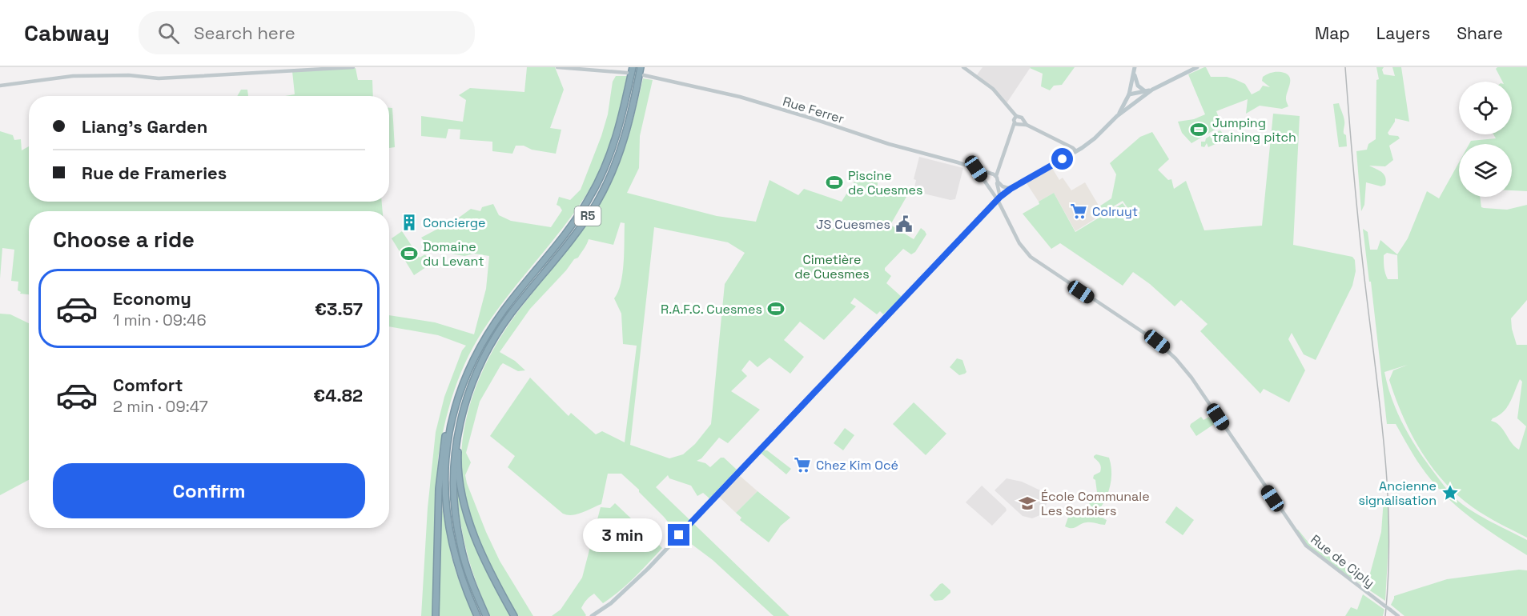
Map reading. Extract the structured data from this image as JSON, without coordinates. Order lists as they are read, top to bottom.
{
  "streets": {
    "highway": ["R5"],
    "street": ["Rue Ferrer", "Rue de Ciply"]
  },
  "parks": ["Cimetière de Cuesmes"],
  "places": {
    "sports": [
      "Jumping training pitch",
      "Piscine de Cuesmes",
      "Domaine du Levant",
      "R.A.F.C. Cuesmes"
    ],
    "supermarket": ["Colruyt", "Chez Kim Océ"],
    "building": ["Concierge"],
    "public building": ["JS Cuesmes"],
    "place": ["Ancienne signalisation"],
    "school or university": ["École Communale Les Sorbiers"]
  },
  "page": {
    "header": "Cabway",
    "search": "Search here",
    "nav": ["Map", "Layers", "Share"],
    "banner": ["Liang's Garden", "Rue de Frameries"],
    "heading": "Choose a ride",
    "list": [
      {
        "name": "Economy",
        "note": "1 min · 09:46",
        "value": "€3.57"
      },
      {
        "name": "Comfort",
        "note": "2 min · 09:47",
        "value": "€4.82"
      }
    ],
    "buttons": "Confirm",
    "bubble": "3 min"
  }
}
